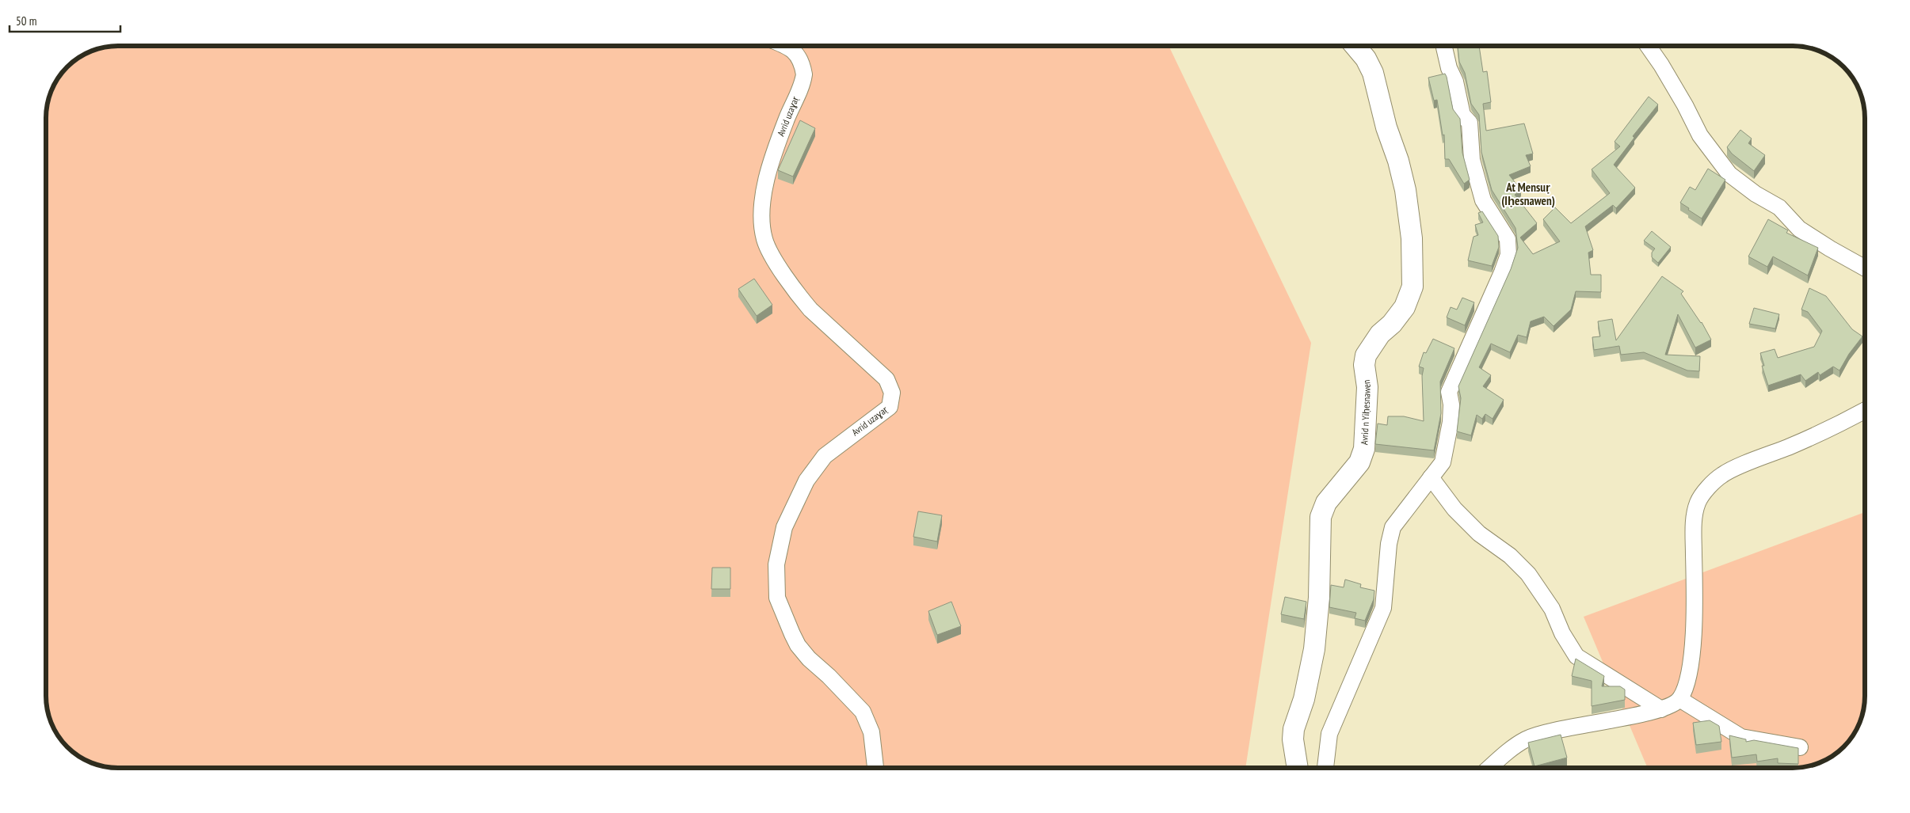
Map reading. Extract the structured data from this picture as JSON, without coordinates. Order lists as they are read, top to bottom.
{
  "streets": {
    "street": ["Avrid uzaɣaṛ", "Avrid n Yiḥesnawen"]
  },
  "districts": ["At Mensuṛ (Iḥesnawen)"],
  "scale_bar": "50 m"
}
